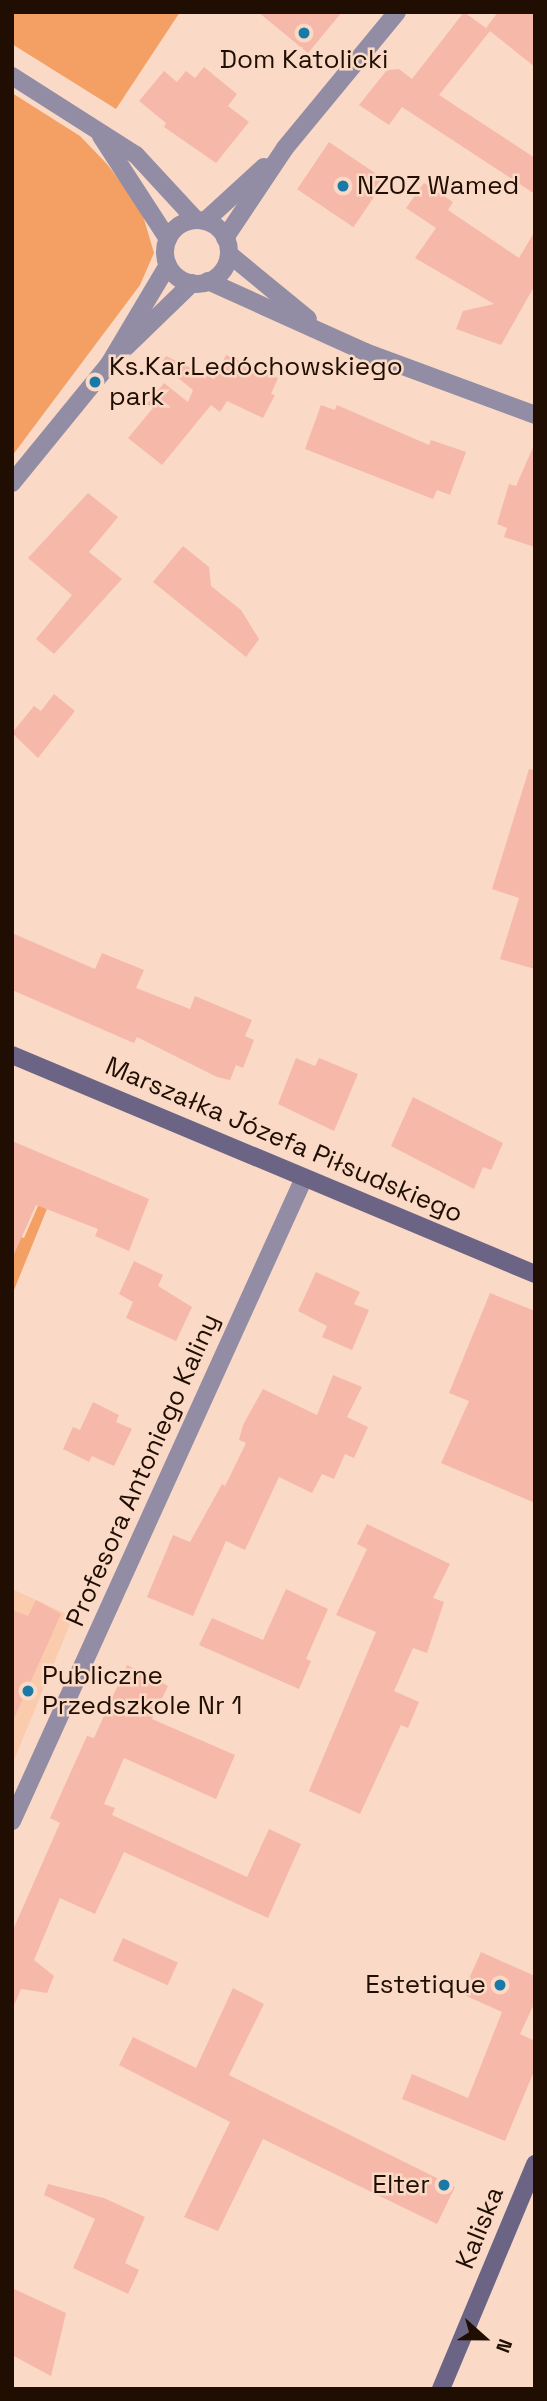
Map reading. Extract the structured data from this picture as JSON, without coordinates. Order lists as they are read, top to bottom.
{
  "streets": {
    "street": ["Marszałka Józefa Piłsudskiego", "Profesora Antoniego Kaliny", "Kaliska"]
  },
  "crossings": [
    ["Marszałka Józefa Piłsudskiego", "Profesora Antoniego Kaliny"]
  ],
  "places": [
    "Dom Katolicki",
    "NZOZ Wamed",
    "Ks.Kar.Ledóchowskiego park",
    "Publiczne Przedszkole Nr 1",
    "Estetique",
    "Elter"
  ],
  "north": "right"
}
